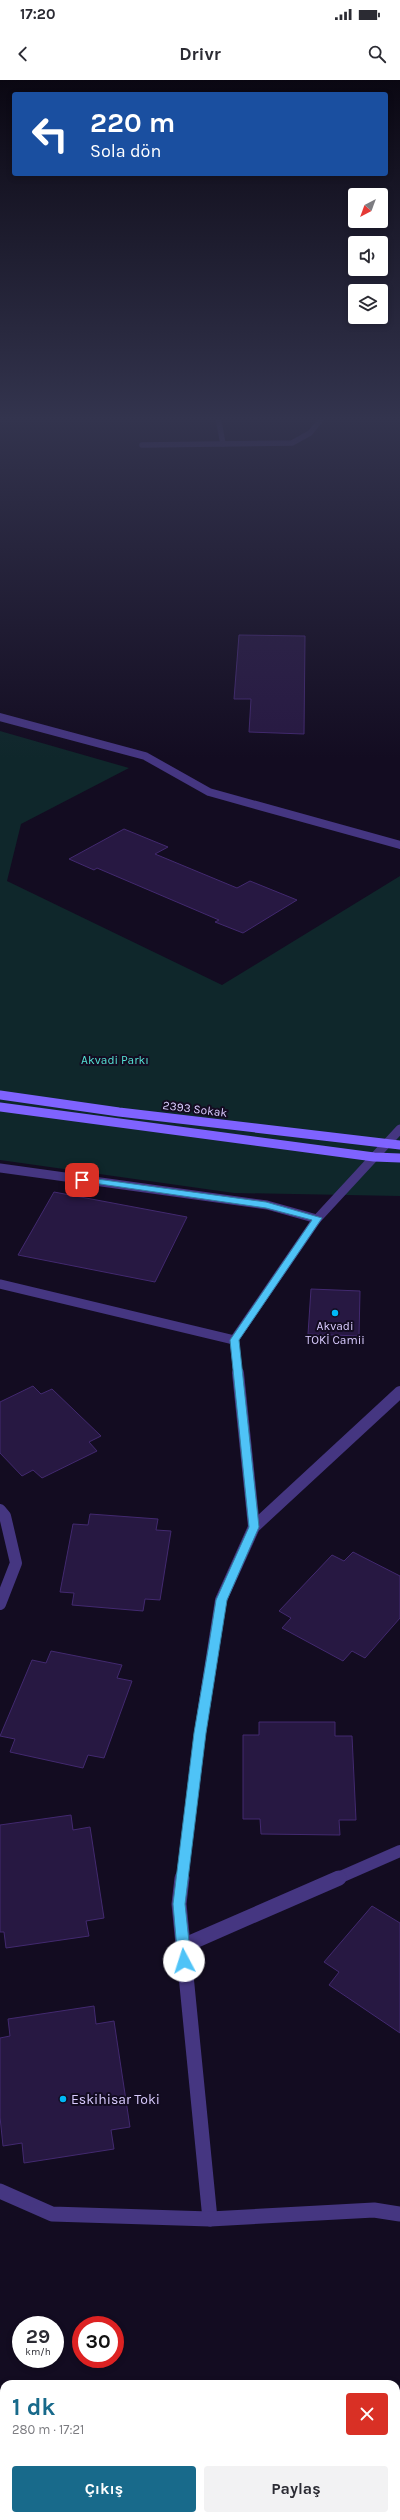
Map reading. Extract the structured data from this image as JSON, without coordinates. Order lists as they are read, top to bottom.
{
  "streets": {
    "main road": ["2393 Sokak"]
  },
  "parks": ["Akvadi Parkı"],
  "places": ["Akvadi TOKİ Camii", "Eskihisar Toki"],
  "north": "bottom left",
  "page": {
    "status": "17:20",
    "header": "Drivr",
    "turn": ["220 m", "Sola dön"],
    "speed": "29 km/h",
    "limit": "30",
    "heading": ["1 dk", "280 m · 17:21"],
    "buttons": ["Çıkış", "Paylaş"]
  }
}
